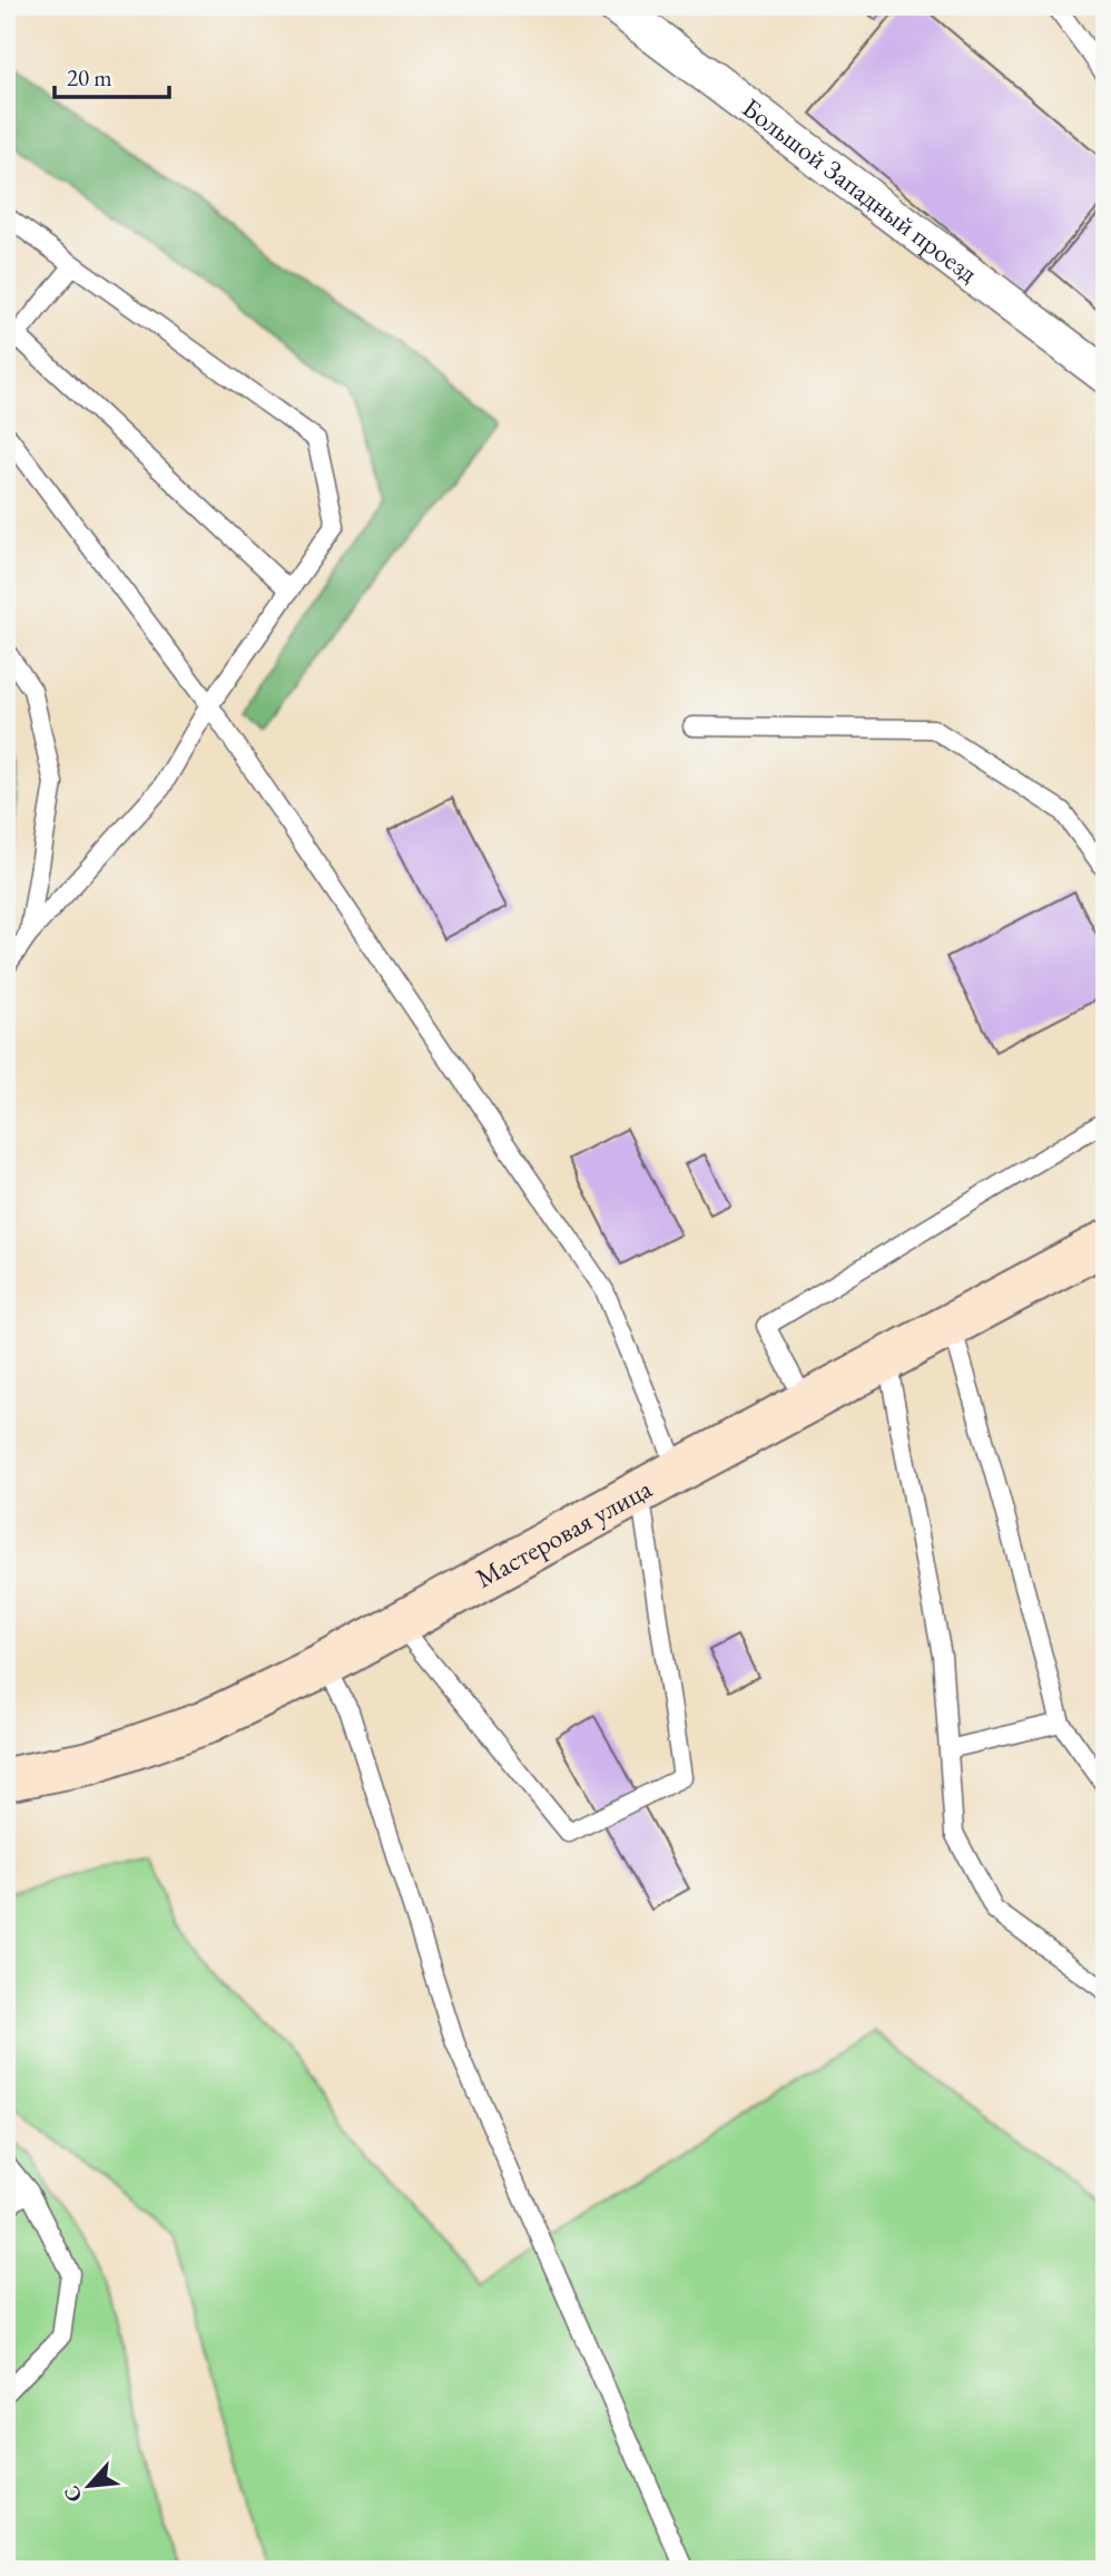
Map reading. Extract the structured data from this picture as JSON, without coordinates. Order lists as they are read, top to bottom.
{
  "streets": {
    "main road": ["Мастеровая улица"],
    "street": ["Большой Западный проезд"]
  },
  "scale_bar": "20 m",
  "north": "bottom left"
}
